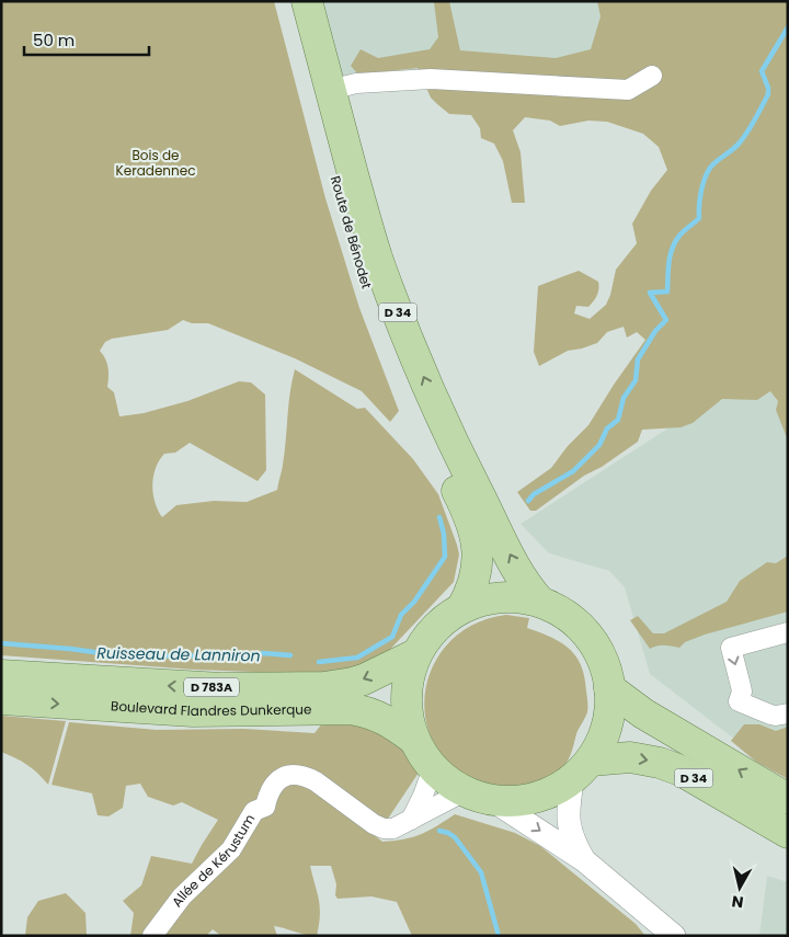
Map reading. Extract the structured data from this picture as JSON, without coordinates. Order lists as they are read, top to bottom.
{
  "streets": {
    "main road": [
      "Route de Bénodet",
      "D 34",
      "D 783A",
      "Boulevard Flandres Dunkerque"
    ],
    "street": ["Allée de Kérustum"]
  },
  "water": ["Ruisseau de Lanniron"],
  "parks": ["Bois de Keradennec"],
  "scale_bar": "50 m",
  "north": "bottom"
}
